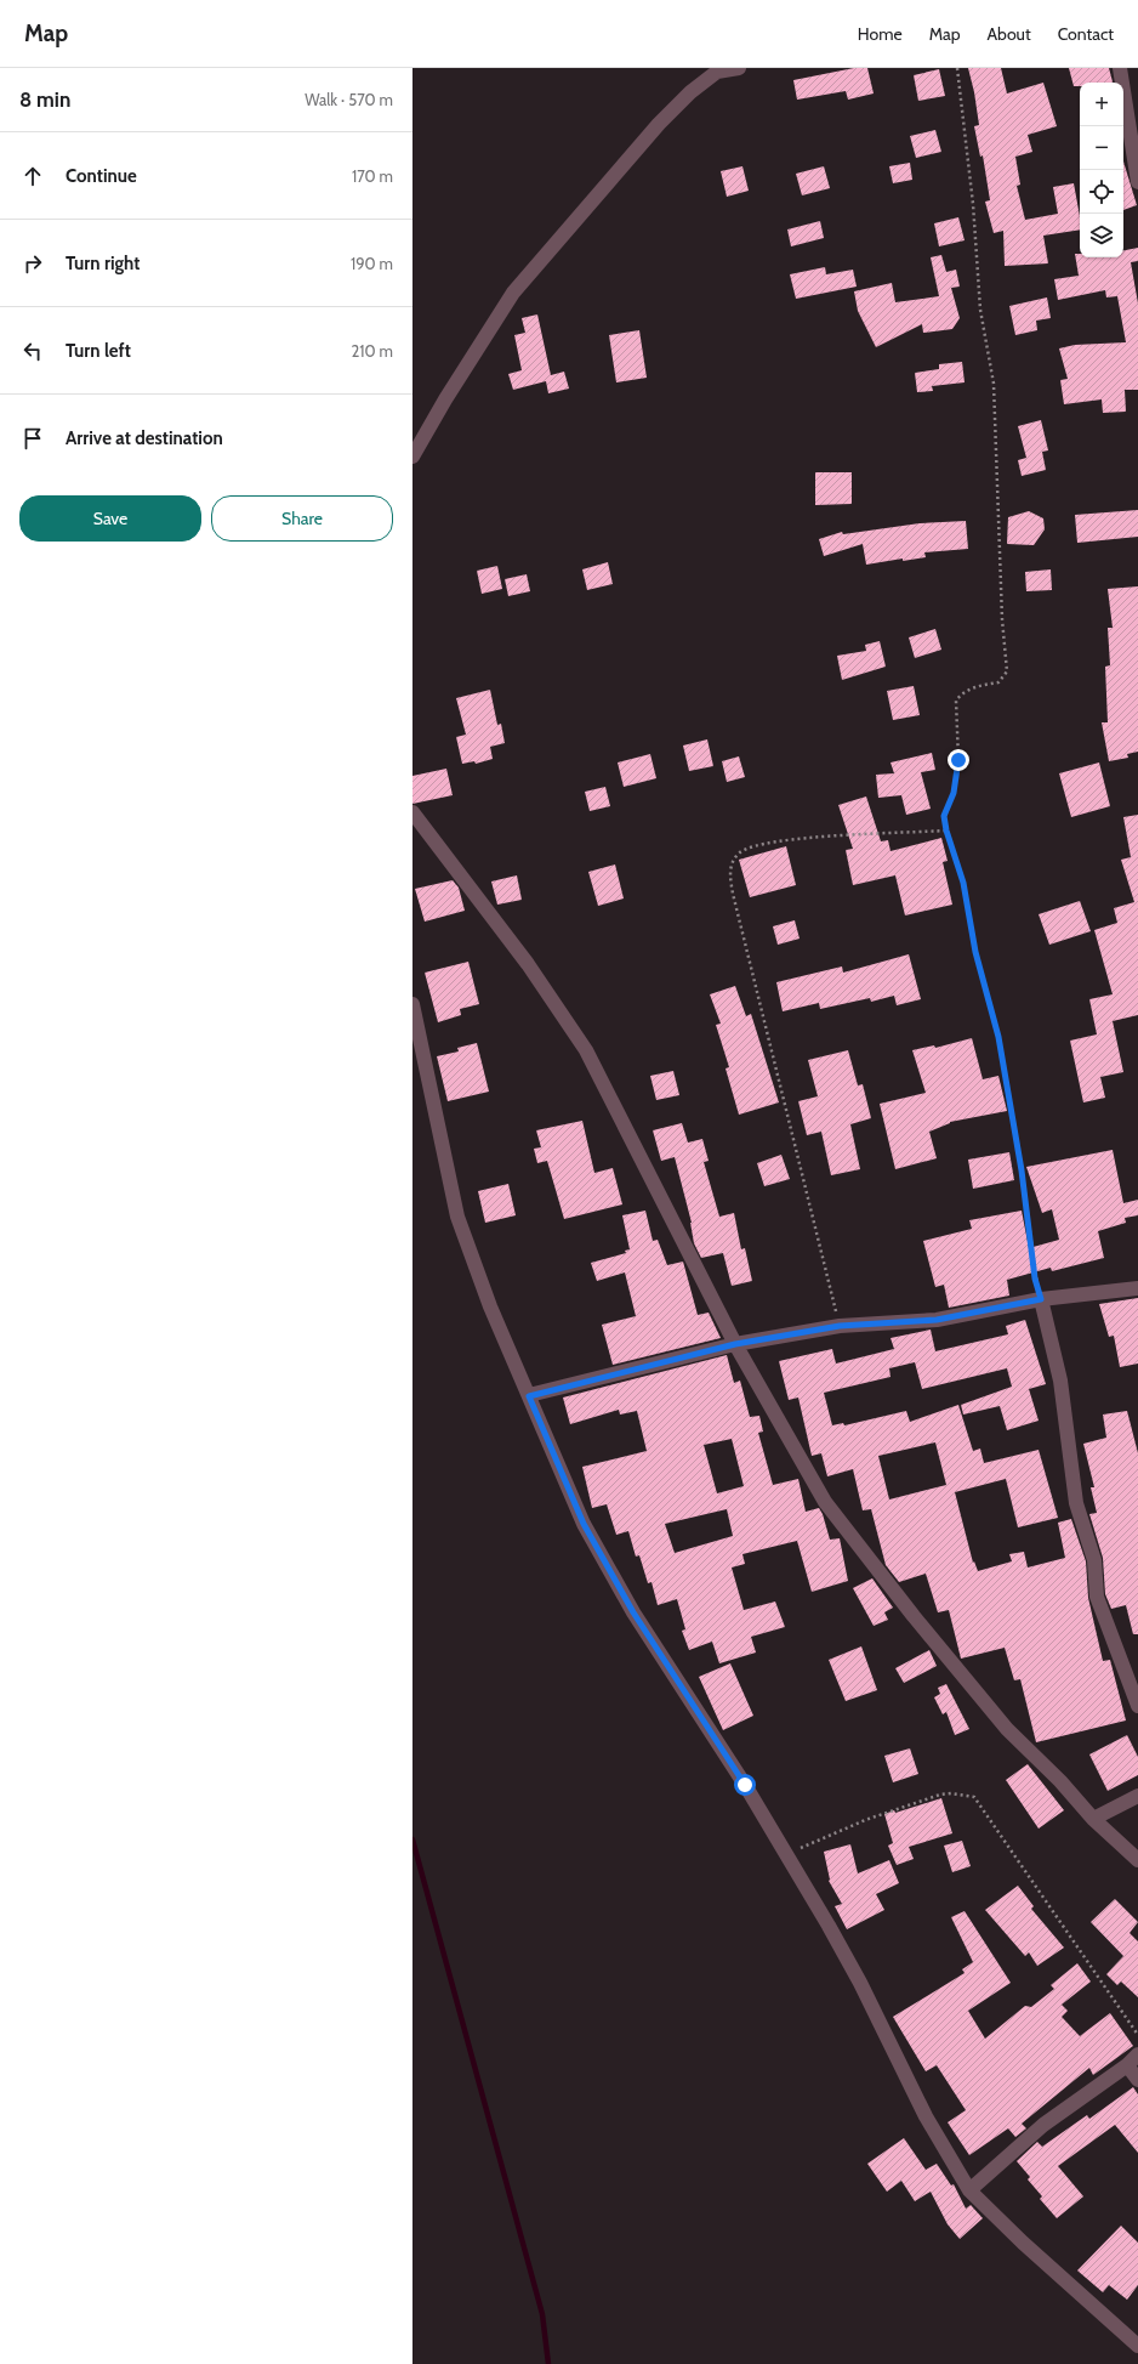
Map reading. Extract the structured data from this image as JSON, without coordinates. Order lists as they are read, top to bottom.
{
  "page": {
    "header": "Map",
    "nav": [
      "Home",
      "Map",
      "About",
      "Contact"
    ],
    "heading": ["8 min", "Walk · 570 m"],
    "map_buttons": ["+", "−"],
    "list": [
      ["Continue", "170 m"],
      ["Turn right", "190 m"],
      ["Turn left", "210 m"],
      "Arrive at destination"
    ],
    "buttons": ["Save", "Share"]
  }
}
